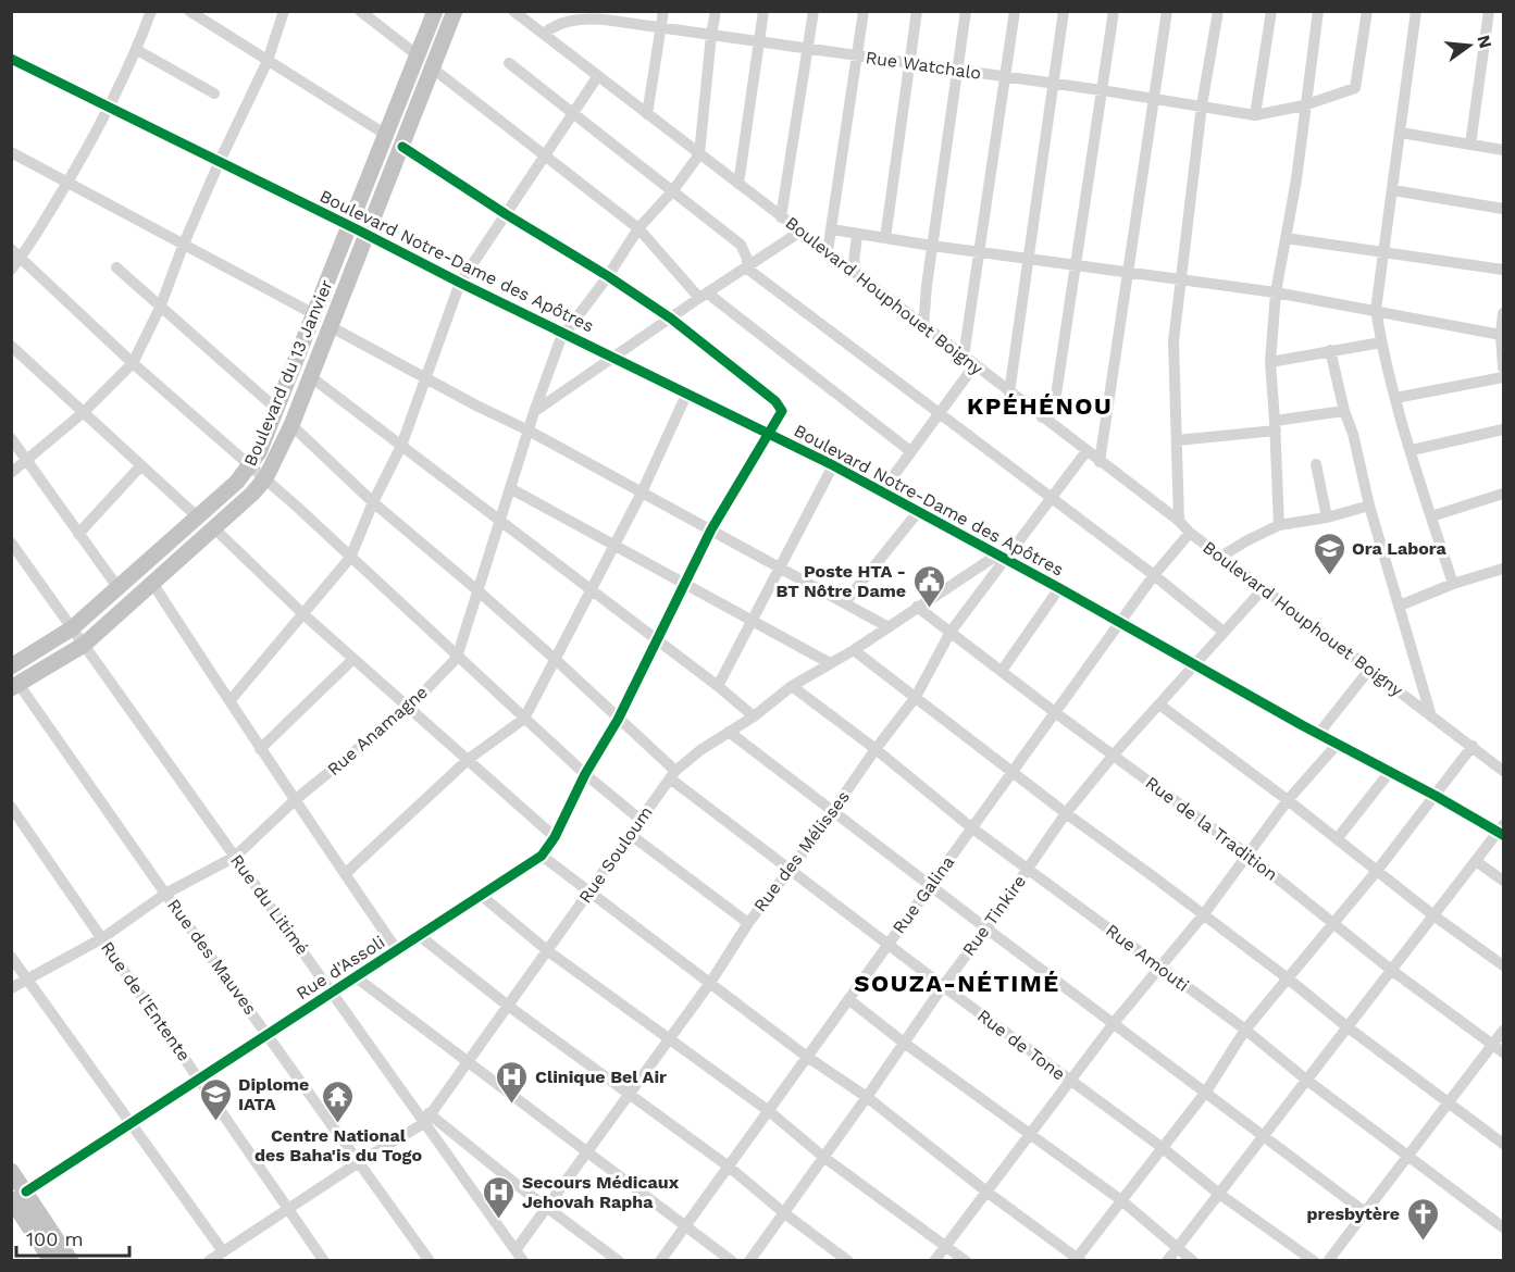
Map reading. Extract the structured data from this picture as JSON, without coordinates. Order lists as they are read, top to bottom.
{
  "streets": {
    "highway": ["Boulevard du 13 Janvier"],
    "street": [
      "Rue Watchalo",
      "Boulevard Notre-Dame des Apôtres",
      "Boulevard Houphouet Boigny",
      "Rue Anamagne",
      "Rue de la Tradition",
      "Rue des Mélisses",
      "Rue Souloum",
      "Rue Galina",
      "Rue du Litimé",
      "Rue Tinkire",
      "Rue des Mauves",
      "Rue Amouti",
      "Rue d'Assoli",
      "Rue de l'Entente",
      "Rue de Tone"
    ]
  },
  "crossings": [
    ["Rue Watchalo", "Boulevard Houphouet Boigny"],
    ["Boulevard Notre-Dame des Apôtres", "Boulevard du 13 Janvier"],
    ["Boulevard Notre-Dame des Apôtres", "Rue Anamagne"],
    ["Boulevard Notre-Dame des Apôtres", "Rue des Mélisses"],
    ["Boulevard Notre-Dame des Apôtres", "Rue Souloum"],
    ["Boulevard Notre-Dame des Apôtres", "Rue Galina"],
    ["Boulevard Notre-Dame des Apôtres", "Rue Tinkire"],
    ["Boulevard Notre-Dame des Apôtres", "Rue d'Assoli"],
    ["Boulevard Houphouet Boigny", "Rue Anamagne"],
    ["Boulevard Houphouet Boigny", "Rue des Mélisses"],
    ["Boulevard Houphouet Boigny", "Rue Galina"],
    ["Boulevard Houphouet Boigny", "Rue Tinkire"],
    ["Boulevard du 13 Janvier", "Rue du Litimé"],
    ["Boulevard du 13 Janvier", "Rue des Mauves"],
    ["Boulevard du 13 Janvier", "Rue de Tone"],
    ["Rue Anamagne", "Rue du Litimé"],
    ["Rue Anamagne", "Rue des Mauves"],
    ["Rue Anamagne", "Rue de l'Entente"],
    ["Rue Anamagne", "Rue de Tone"],
    ["Rue de la Tradition", "Rue des Mélisses"],
    ["Rue de la Tradition", "Rue Souloum"],
    ["Rue de la Tradition", "Rue Galina"],
    ["Rue de la Tradition", "Rue Tinkire"],
    ["Rue des Mélisses", "Rue Souloum"],
    ["Rue des Mélisses", "Rue du Litimé"],
    ["Rue des Mélisses", "Rue Amouti"],
    ["Rue des Mélisses", "Rue de Tone"],
    ["Rue Souloum", "Rue du Litimé"],
    ["Rue Souloum", "Rue des Mauves"],
    ["Rue Souloum", "Rue Amouti"],
    ["Rue Souloum", "Rue de l'Entente"],
    ["Rue Souloum", "Rue de Tone"],
    ["Rue Galina", "Rue Amouti"],
    ["Rue Galina", "Rue de Tone"],
    ["Rue du Litimé", "Rue d'Assoli"],
    ["Rue Tinkire", "Rue Amouti"],
    ["Rue Tinkire", "Rue de Tone"],
    ["Rue des Mauves", "Rue d'Assoli"],
    ["Rue d'Assoli", "Rue de l'Entente"],
    ["Rue d'Assoli", "Rue de Tone"]
  ],
  "districts": ["KPÉHÉNOU", "SOUZA-NÉTIMÉ"],
  "places": {
    "school or university": ["Ora Labora", "Diplome IATA"],
    "public building": ["Poste HTA - BT Nôtre Dame"],
    "hospital": ["Clinique Bel Air", "Secours Médicaux Jehovah Rapha"],
    "temple": ["Centre National des Baha'is du Togo"],
    "church": ["presbytère"]
  },
  "scale_bar": "100 m",
  "north": "right"
}
